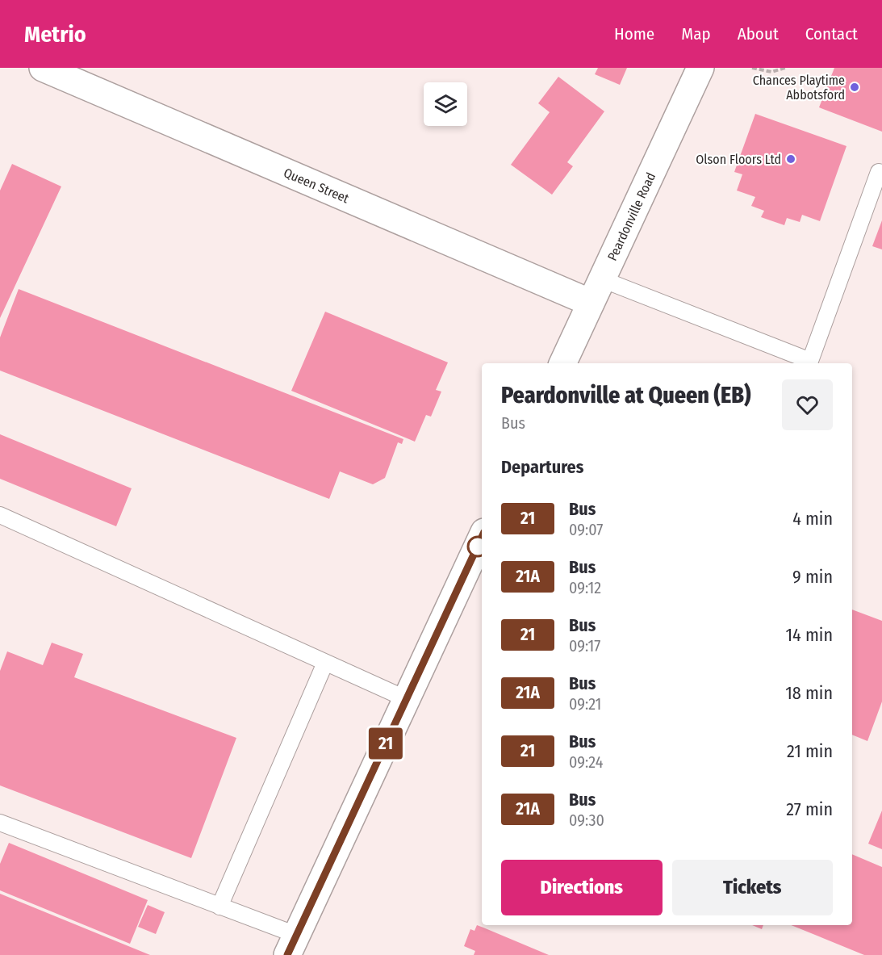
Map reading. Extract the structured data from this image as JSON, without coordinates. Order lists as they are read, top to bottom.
{
  "streets": {
    "main road": ["Queen Street", "Peardonville Road"]
  },
  "crossings": [
    ["Queen Street", "Peardonville Road"]
  ],
  "places": ["Chances Playtime Abbotsford", "Olson Floors Ltd"],
  "lines": ["bus line 21"],
  "page": {
    "header": "Metrio",
    "nav": [
      "Home",
      "Map",
      "About",
      "Contact"
    ],
    "on_map": "21",
    "heading": [
      ["Peardonville at Queen (EB)", "Bus"],
      "Departures"
    ],
    "list": [
      {
        "mark": "21",
        "name": "Bus",
        "note": "09:07",
        "value": "4 min"
      },
      {
        "mark": "21A",
        "name": "Bus",
        "note": "09:12",
        "value": "9 min"
      },
      {
        "mark": "21",
        "name": "Bus",
        "note": "09:17",
        "value": "14 min"
      },
      {
        "mark": "21A",
        "name": "Bus",
        "note": "09:21",
        "value": "18 min"
      },
      {
        "mark": "21",
        "name": "Bus",
        "note": "09:24",
        "value": "21 min"
      },
      {
        "mark": "21A",
        "name": "Bus",
        "note": "09:30",
        "value": "27 min"
      }
    ],
    "buttons": ["Directions", "Tickets"]
  }
}
